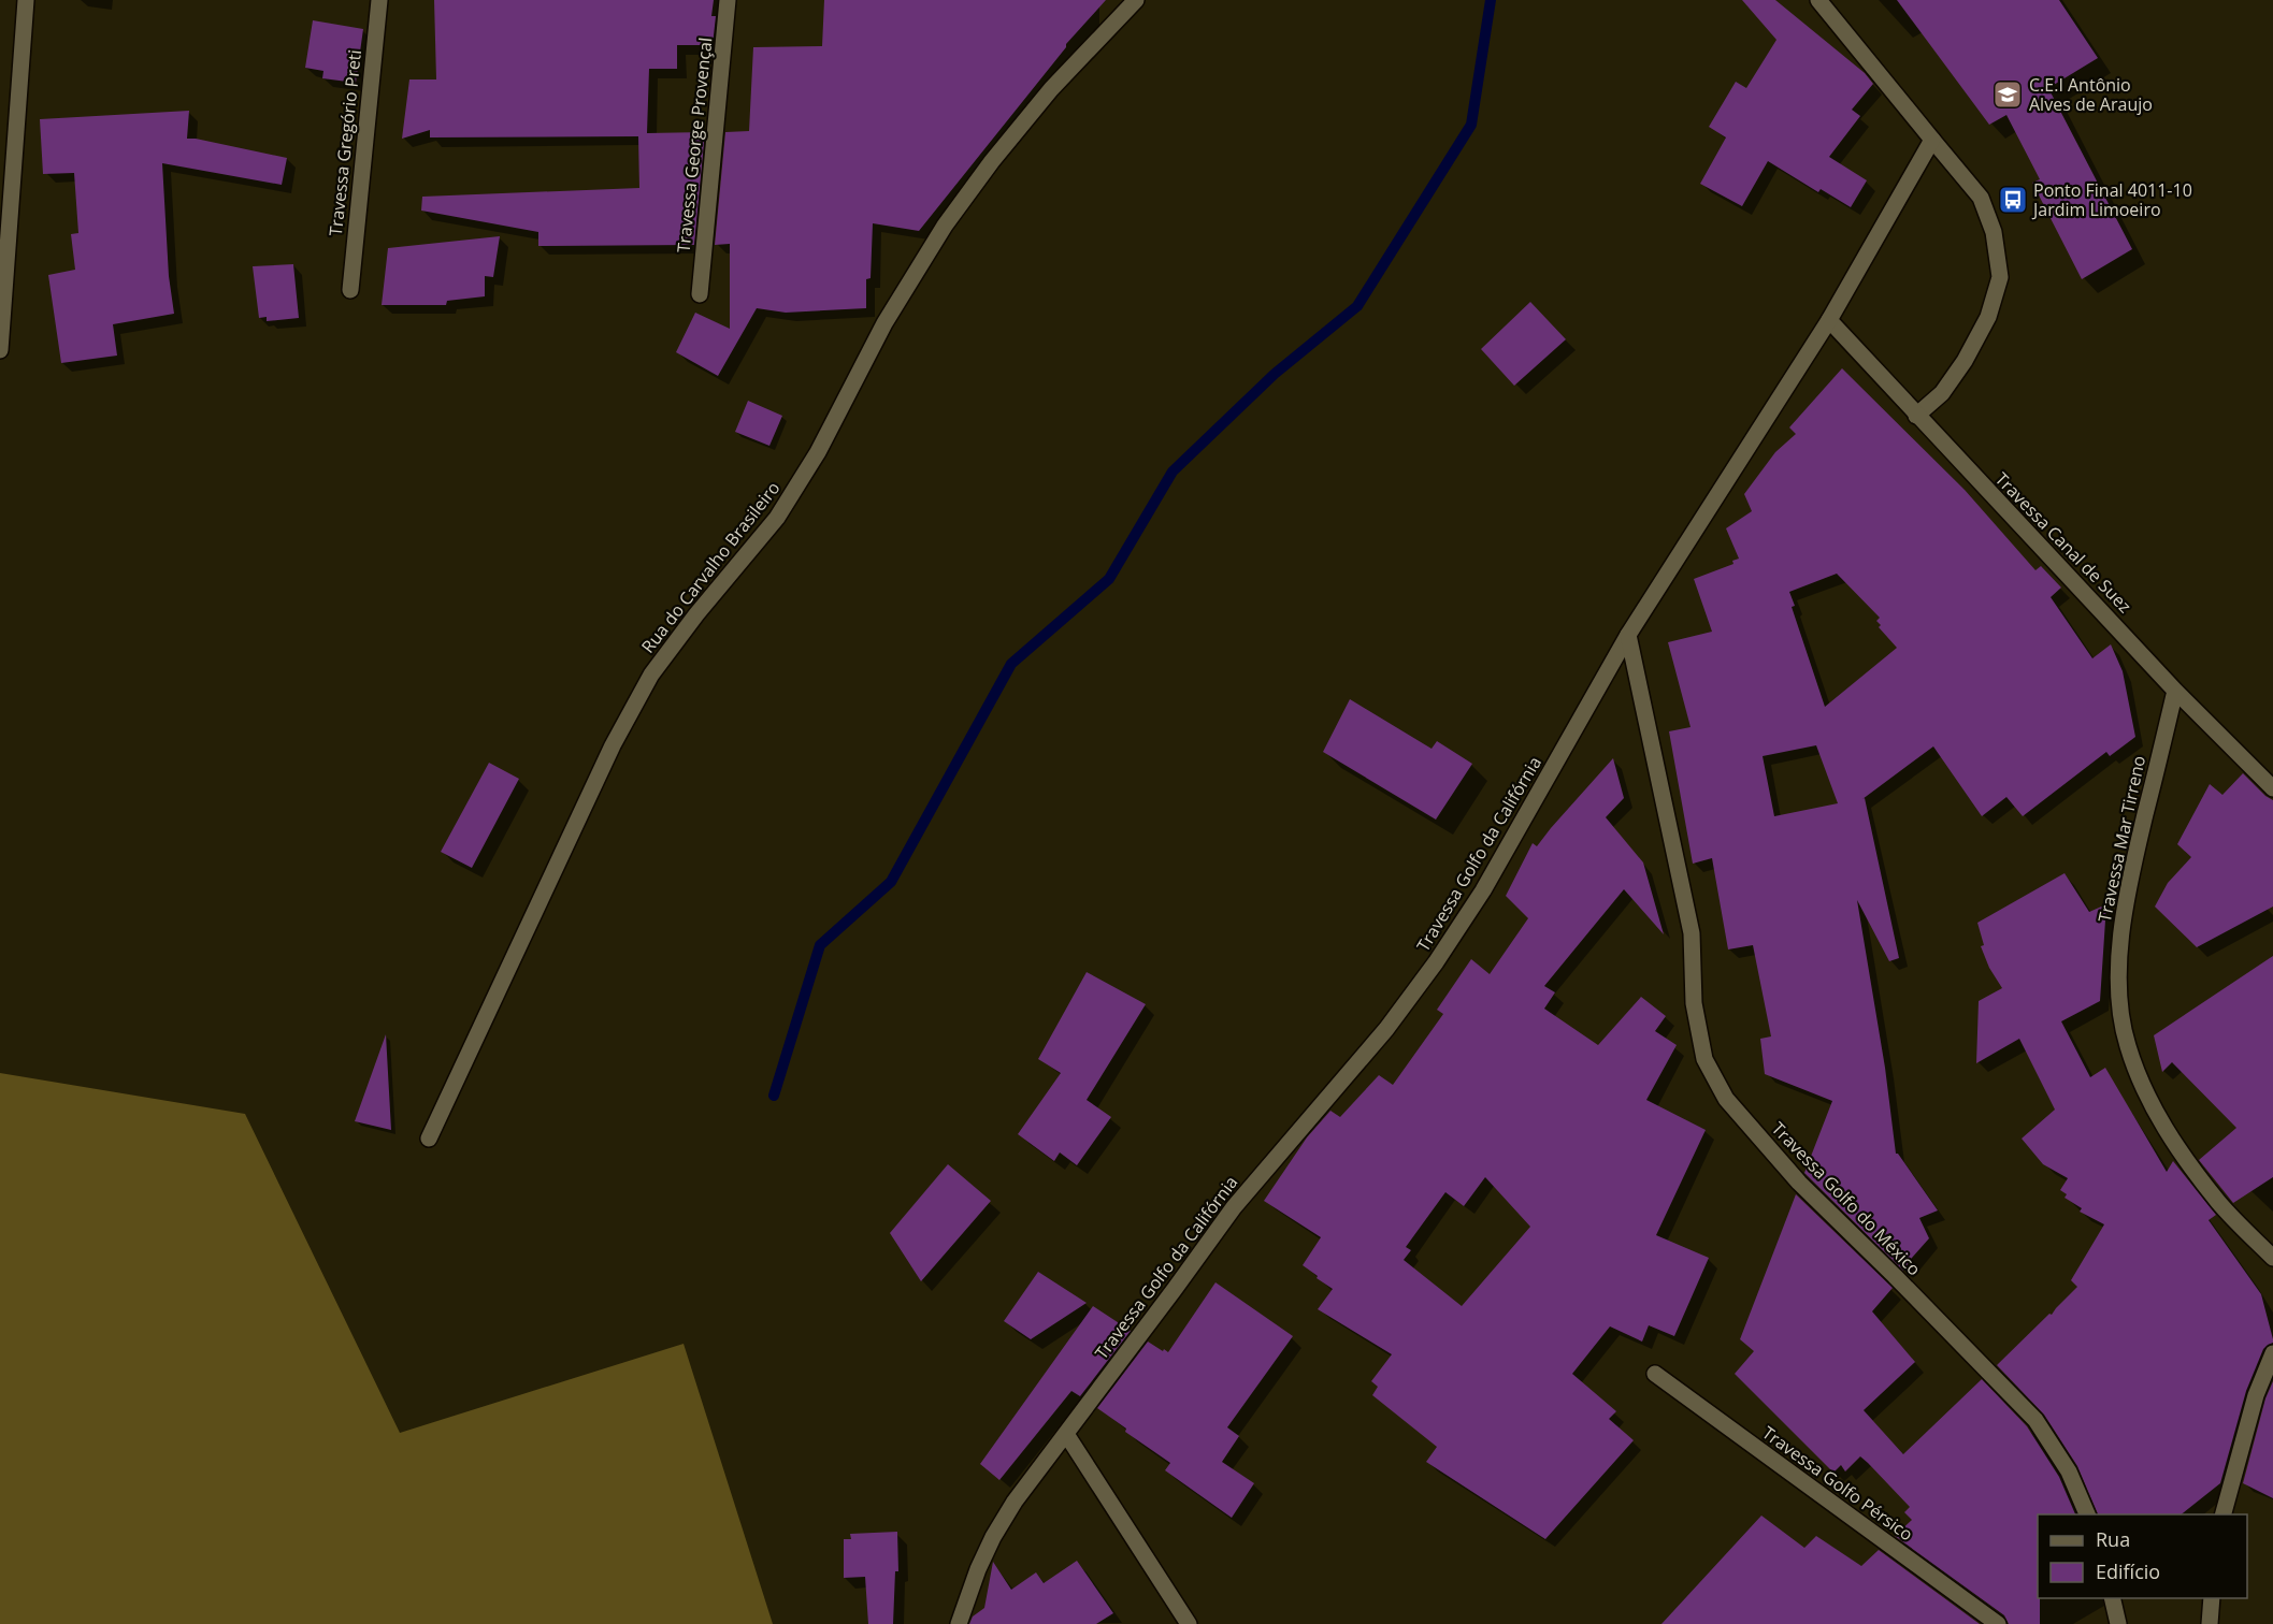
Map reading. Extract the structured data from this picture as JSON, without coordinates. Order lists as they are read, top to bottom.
{
  "streets": {
    "street": [
      "Travessa Gregório Preti",
      "Travessa George Provençal",
      "Travessa Canal de Suez",
      "Rua do Carvalho Brasileiro",
      "Travessa Mar Tirreno",
      "Travessa Golfo da Califórnia",
      "Travessa Golfo do México",
      "Travessa Golfo Pérsico"
    ]
  },
  "crossings": [
    ["Travessa Canal de Suez", "Travessa Mar Tirreno"],
    ["Travessa Canal de Suez", "Travessa Golfo da Califórnia"],
    ["Travessa Golfo da Califórnia", "Travessa Golfo do México"]
  ],
  "places": {
    "school or university": ["C.E.I Antônio Alves de Araujo"],
    "bus stop": ["Ponto Final 4011-10 Jardim Limoeiro"]
  },
  "legend": ["Rua", "Edifício"]
}
